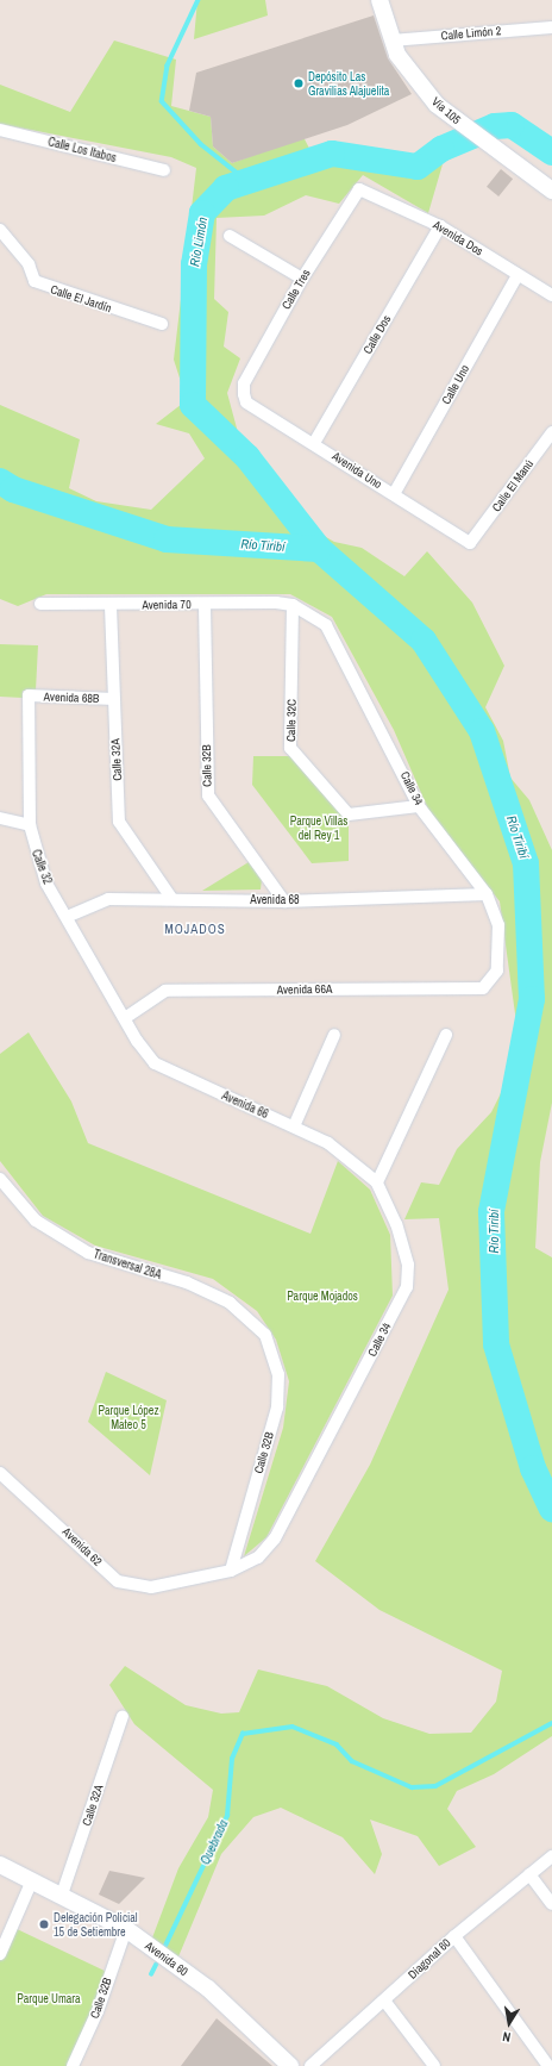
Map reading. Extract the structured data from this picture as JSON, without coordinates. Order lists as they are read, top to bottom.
{
  "streets": {
    "street": [
      "Calle Limón 2",
      "Vía 105",
      "Calle Los Itabos",
      "Avenida Dos",
      "Calle Tres",
      "Calle El Jardín",
      "Calle Dos",
      "Calle Uno",
      "Avenida Uno",
      "Calle El Manú",
      "Avenida 70",
      "Avenida 68B",
      "Calle 32C",
      "Calle 32A",
      "Calle 32B",
      "Calle 34",
      "Calle 32",
      "Avenida 68",
      "Avenida 66A",
      "Avenida 66",
      "Transversal 28A",
      "Avenida 62",
      "Avenida 60",
      "Diagonal 60"
    ]
  },
  "crossings": [
    ["Calle Limón 2", "Vía 105"],
    ["Avenida Dos", "Calle Tres"],
    ["Avenida Dos", "Calle Dos"],
    ["Avenida Dos", "Calle Uno"],
    ["Calle Tres", "Avenida Uno"],
    ["Calle Dos", "Avenida Uno"],
    ["Calle Uno", "Avenida Uno"],
    ["Avenida Uno", "Calle El Manú"],
    ["Avenida 70", "Calle 32C"],
    ["Avenida 70", "Calle 32A"],
    ["Avenida 70", "Calle 32B"],
    ["Avenida 70", "Calle 34"],
    ["Avenida 68B", "Calle 32A"],
    ["Avenida 68B", "Calle 32"],
    ["Calle 32C", "Calle 34"],
    ["Calle 32A", "Avenida 68"],
    ["Calle 32A", "Avenida 60"],
    ["Calle 32B", "Calle 34"],
    ["Calle 32B", "Avenida 68"],
    ["Calle 32B", "Transversal 28A"],
    ["Calle 32B", "Avenida 60"],
    ["Calle 34", "Avenida 68"],
    ["Calle 34", "Avenida 66A"],
    ["Calle 34", "Avenida 66"],
    ["Calle 34", "Avenida 62"],
    ["Calle 32", "Avenida 68"],
    ["Calle 32", "Avenida 66A"],
    ["Calle 32", "Avenida 66"],
    ["Avenida 66A", "Avenida 66"]
  ],
  "districts": ["MOJADOS"],
  "water": ["Río Limón", "Río Tiribí", "Quebrada"],
  "parks": [
    "Parque Villas del Rey 1",
    "Parque Mojados",
    "Parque López Mateo 5",
    "Parque Umara"
  ],
  "places": ["Depósito Las Gravilias Alajuelita", "Delegación Policial 15 de Setiembre"],
  "north": "bottom"
}
